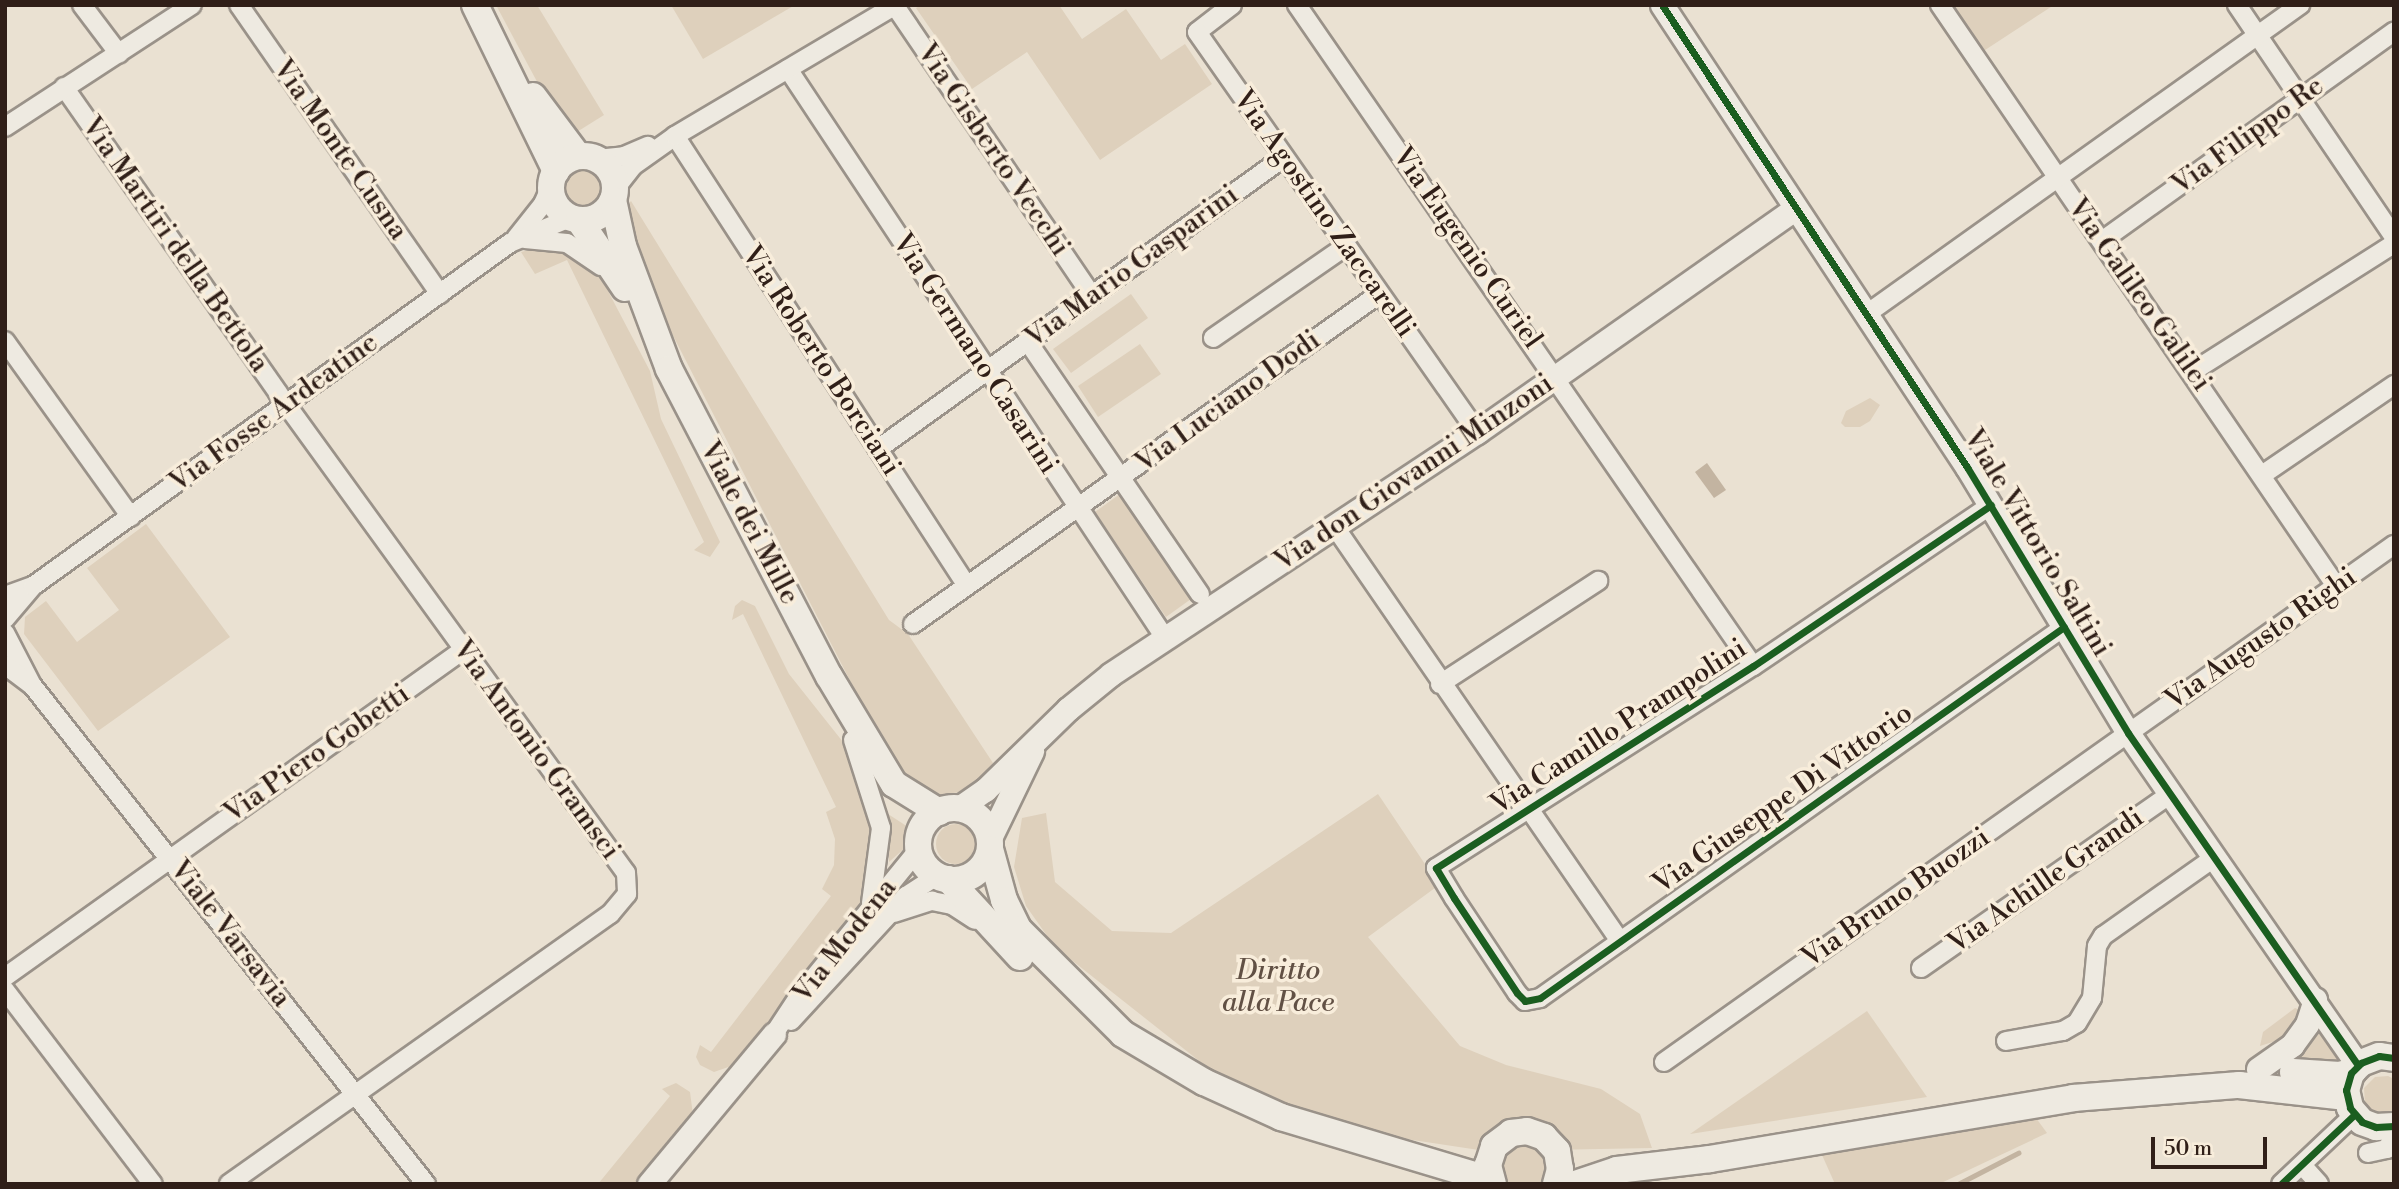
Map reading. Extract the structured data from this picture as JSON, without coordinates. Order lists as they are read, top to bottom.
{
  "streets": {
    "main road": ["Viale dei Mille"],
    "street": [
      "Via Filippo Re",
      "Via Monte Cusna",
      "Via Gisberto Vecchi",
      "Via Agostino Zaccarelli",
      "Via Martiri della Bettola",
      "Via Eugenio Curiel",
      "Via Mario Gasparini",
      "Via Galileo Galilei",
      "Via Germano Casarini",
      "Via Roberto Borciani",
      "Via Luciano Dodi",
      "Via Fosse Ardeatine",
      "Via don Giovanni Minzoni",
      "Viale Vittorio Saltini",
      "Via Augusto Righi",
      "Via Camillo Prampolini",
      "Via Antonio Gramsci",
      "Via Piero Gobetti",
      "Via Giuseppe Di Vittorio",
      "Via Achille Grandi",
      "Via Bruno Buozzi",
      "Viale Varsavia",
      "Via Modena"
    ]
  },
  "crossings": [
    ["Via Filippo Re", "Via Galileo Galilei"],
    ["Via Monte Cusna", "Via Fosse Ardeatine"],
    ["Via Gisberto Vecchi", "Via Mario Gasparini"],
    ["Via Agostino Zaccarelli", "Via Mario Gasparini"],
    ["Via Agostino Zaccarelli", "Via Luciano Dodi"],
    ["Via Agostino Zaccarelli", "Via don Giovanni Minzoni"],
    ["Via Martiri della Bettola", "Via Fosse Ardeatine"],
    ["Via Martiri della Bettola", "Via Antonio Gramsci"],
    ["Via Eugenio Curiel", "Via don Giovanni Minzoni"],
    ["Via Eugenio Curiel", "Via Camillo Prampolini"],
    ["Via Mario Gasparini", "Via Germano Casarini"],
    ["Via Mario Gasparini", "Via Roberto Borciani"],
    ["Via Galileo Galilei", "Via Augusto Righi"],
    ["Via Germano Casarini", "Via Luciano Dodi"],
    ["Via Germano Casarini", "Via don Giovanni Minzoni"],
    ["Via Roberto Borciani", "Via Luciano Dodi"],
    ["Via Fosse Ardeatine", "Viale dei Mille"],
    ["Via Fosse Ardeatine", "Via Antonio Gramsci"],
    ["Via don Giovanni Minzoni", "Viale dei Mille"],
    ["Via don Giovanni Minzoni", "Viale Vittorio Saltini"],
    ["Via don Giovanni Minzoni", "Via Modena"],
    ["Viale dei Mille", "Via Modena"],
    ["Viale Vittorio Saltini", "Via Augusto Righi"],
    ["Viale Vittorio Saltini", "Via Camillo Prampolini"],
    ["Viale Vittorio Saltini", "Via Giuseppe Di Vittorio"],
    ["Viale Vittorio Saltini", "Via Achille Grandi"],
    ["Viale Vittorio Saltini", "Via Bruno Buozzi"],
    ["Via Augusto Righi", "Via Bruno Buozzi"],
    ["Via Camillo Prampolini", "Via Giuseppe Di Vittorio"],
    ["Via Antonio Gramsci", "Via Piero Gobetti"],
    ["Via Antonio Gramsci", "Viale Varsavia"],
    ["Via Piero Gobetti", "Viale Varsavia"]
  ],
  "parks": ["Diritto alla Pace"],
  "scale_bar": "50 m"
}
